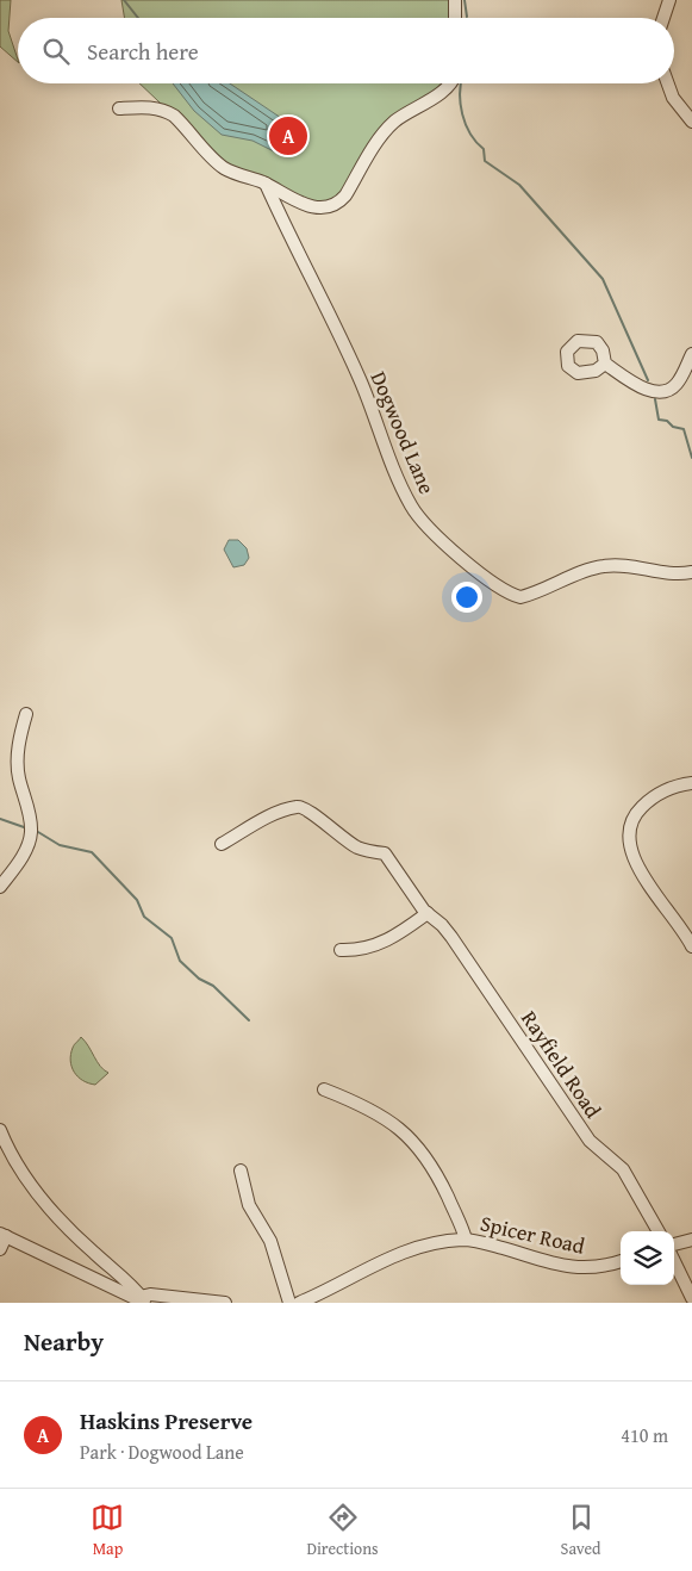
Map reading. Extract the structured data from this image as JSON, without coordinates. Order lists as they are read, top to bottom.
{
  "streets": {
    "street": ["Dogwood Lane", "Rayfield Road", "Spicer Road"]
  },
  "page": {
    "search": "Search here",
    "pins": "A",
    "heading": "Nearby",
    "list": [
      {
        "mark": "A",
        "name": "Haskins Preserve",
        "note": "Park · Dogwood Lane",
        "value": "410 m"
      }
    ],
    "nav": ["Map", "Directions", "Saved"]
  }
}
